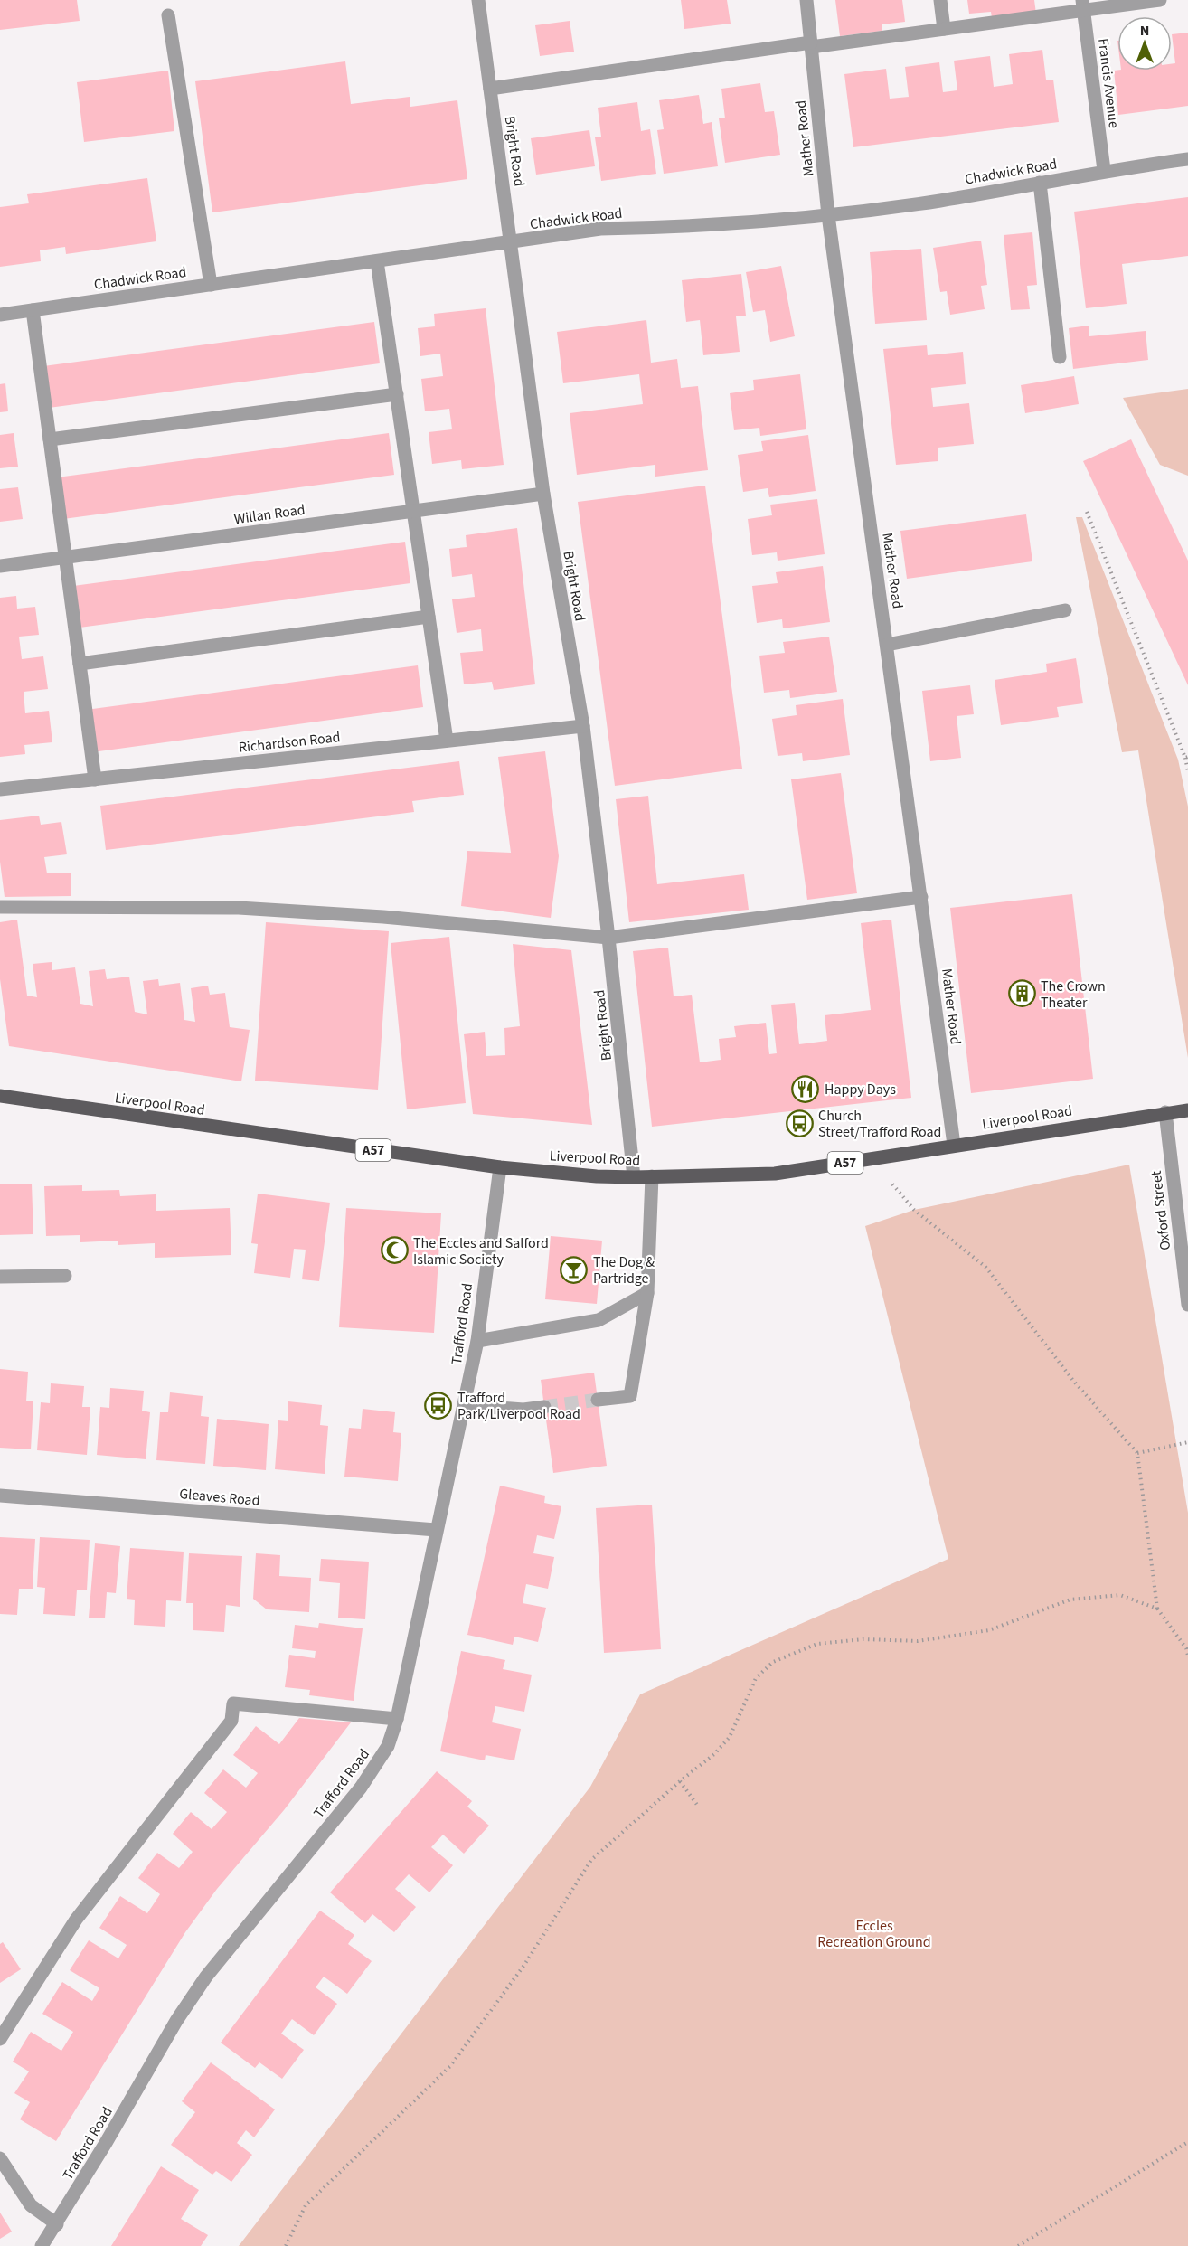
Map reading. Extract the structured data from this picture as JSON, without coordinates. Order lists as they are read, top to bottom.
{
  "streets": {
    "main road": ["Liverpool Road", "A57"],
    "street": [
      "Francis Avenue",
      "Mather Road",
      "Bright Road",
      "Chadwick Road",
      "Willan Road",
      "Richardson Road",
      "Oxford Street",
      "Trafford Road",
      "Gleaves Road"
    ]
  },
  "crossings": [
    ["Francis Avenue", "Chadwick Road"],
    ["Mather Road", "Chadwick Road"],
    ["Mather Road", "Liverpool Road"],
    ["Bright Road", "Chadwick Road"],
    ["Bright Road", "Willan Road"],
    ["Bright Road", "Richardson Road"],
    ["Bright Road", "Liverpool Road"],
    ["Liverpool Road", "Oxford Street"],
    ["Liverpool Road", "Trafford Road"],
    ["Trafford Road", "Gleaves Road"]
  ],
  "parks": ["Eccles Recreation Ground"],
  "places": {
    "building": ["The Crown Theater"],
    "restaurant": ["Happy Days"],
    "bus stop": ["Church Street/Trafford Road", "Trafford Park/Liverpool Road"],
    "mosque": ["The Eccles and Salford Islamic Society"],
    "bar": ["The Dog & Partridge"]
  },
  "north": "top"
}
